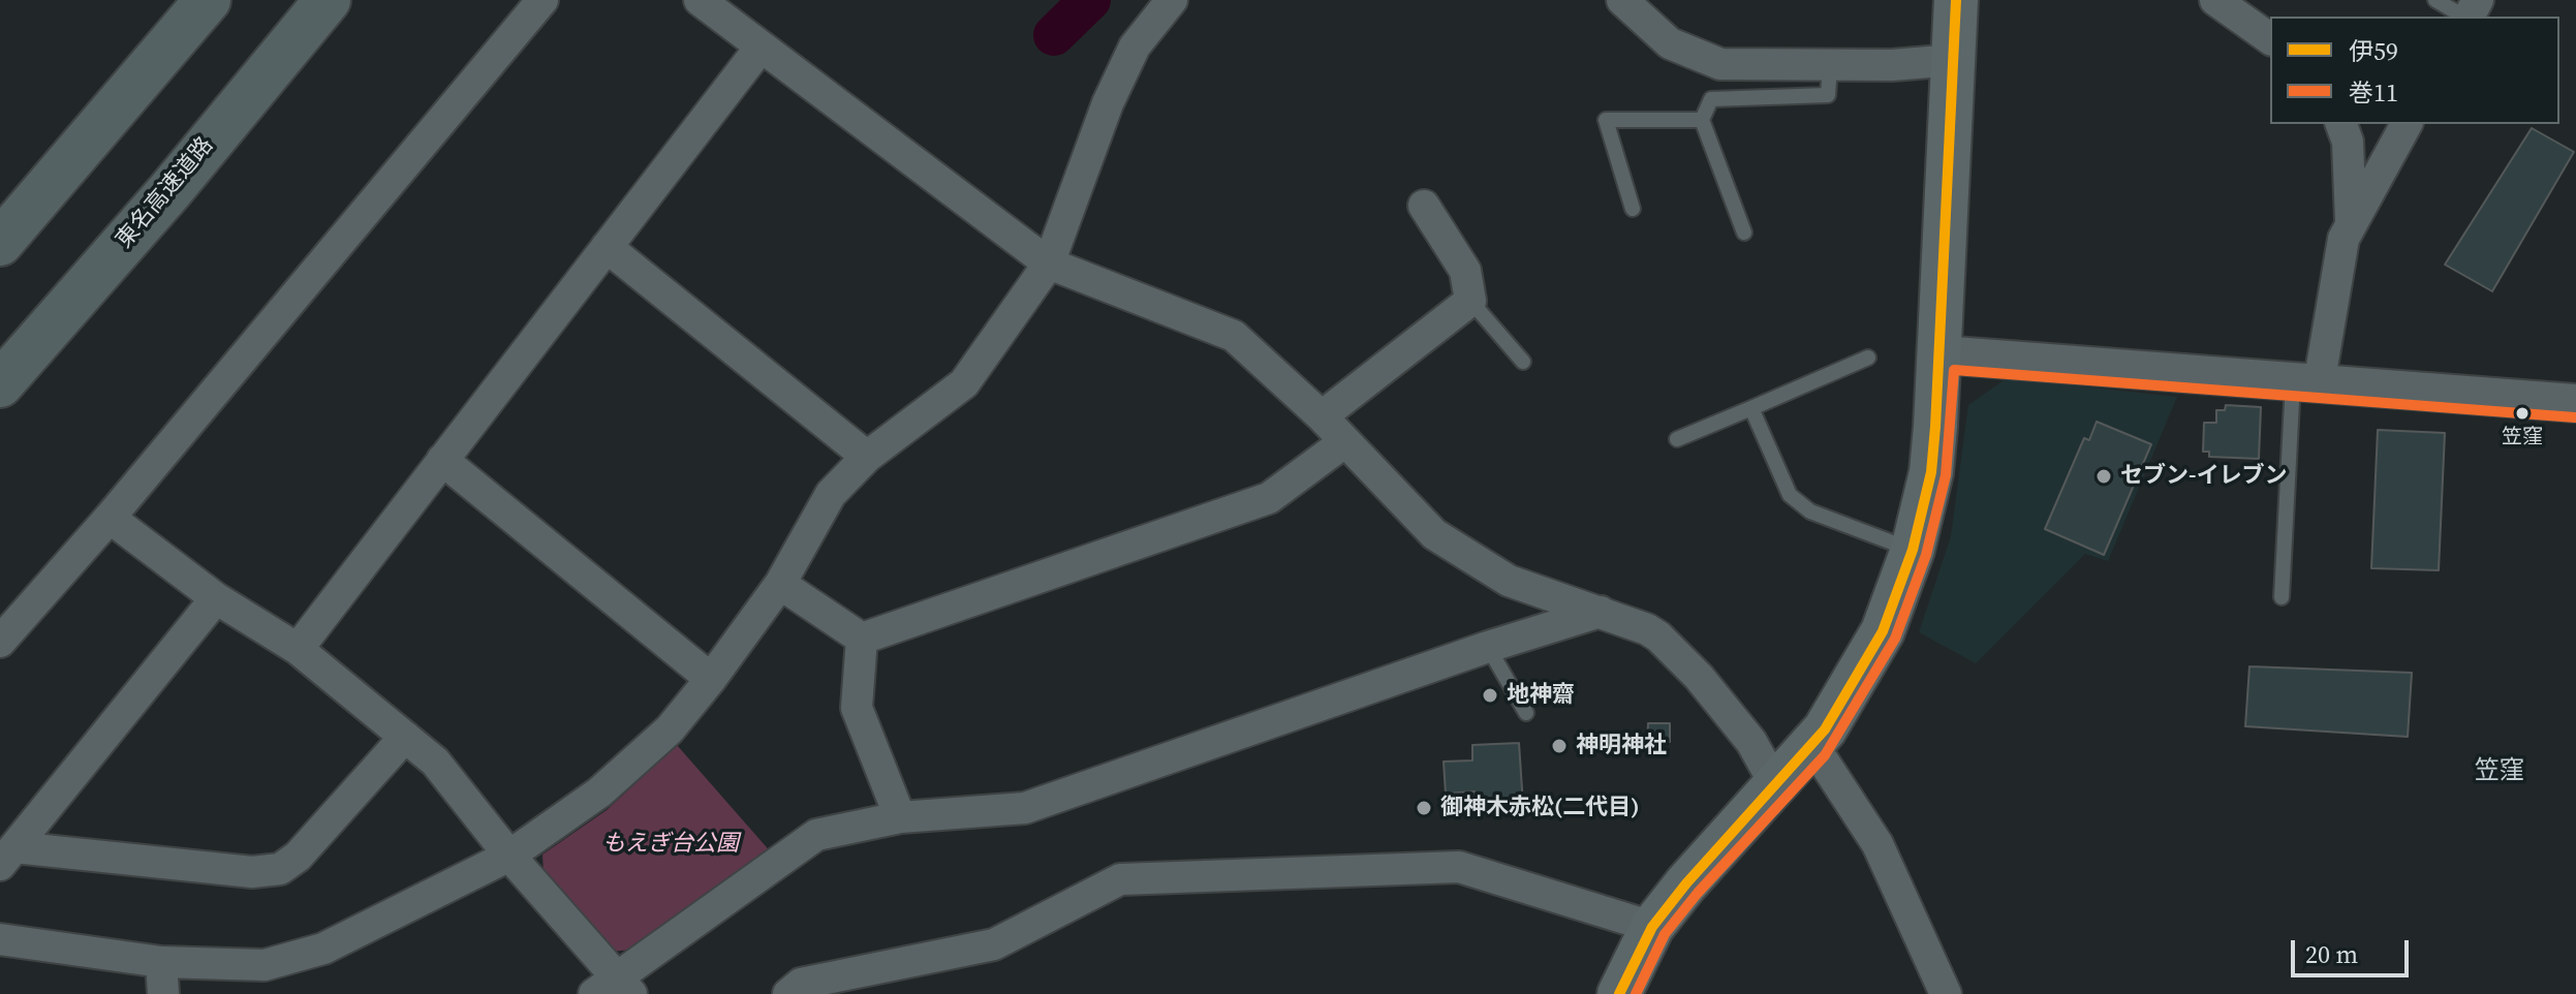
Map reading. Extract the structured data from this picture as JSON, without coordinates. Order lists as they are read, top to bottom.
{
  "streets": {
    "highway": ["東名高速道路"]
  },
  "districts": ["笠窪"],
  "parks": ["もえぎ台公園"],
  "places": [
    "笠窪",
    "セブン-イレブン",
    "地神齋",
    "神明神社",
    "御神木赤松(二代目)"
  ],
  "lines": ["transit line 伊59", "transit line 巻11"],
  "legend": ["伊59", "巻11"],
  "scale_bar": "20 m"
}
